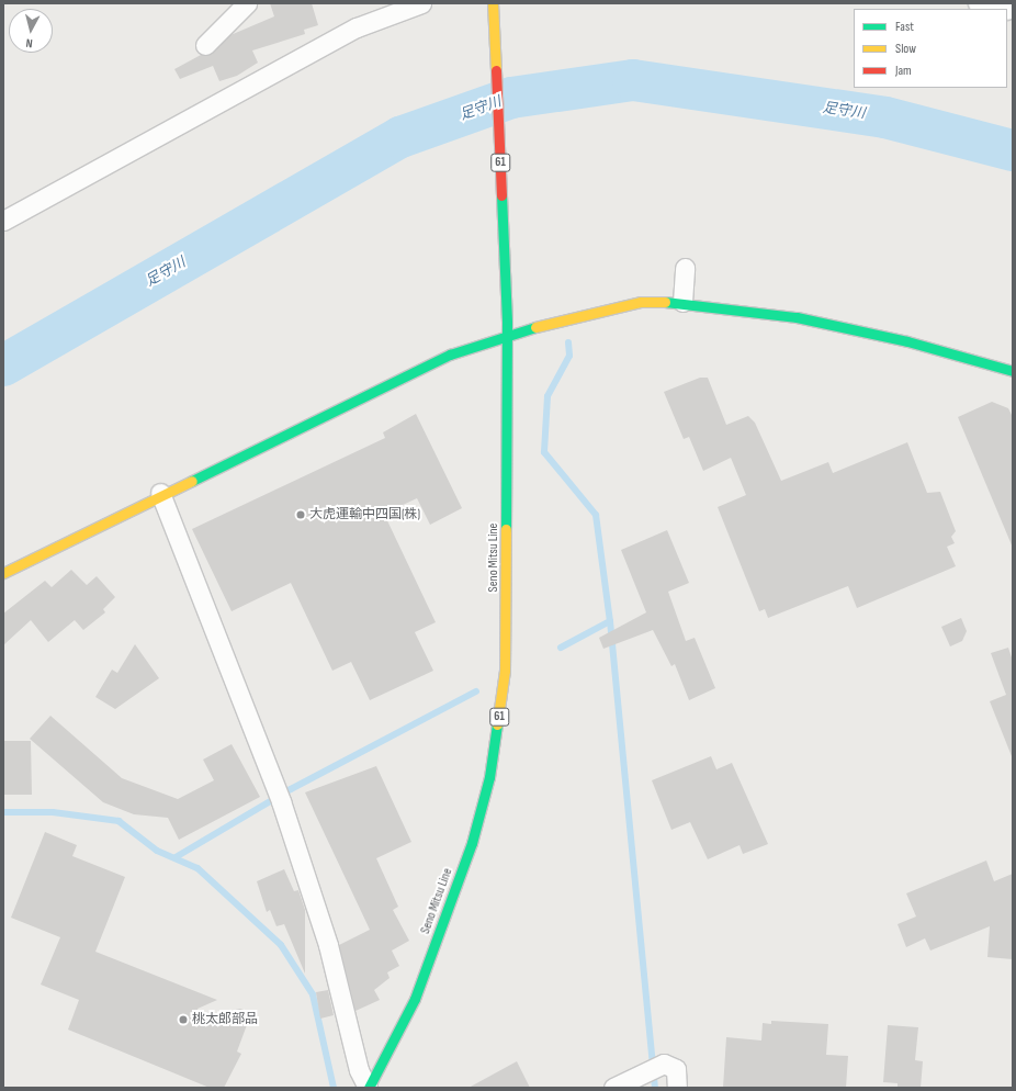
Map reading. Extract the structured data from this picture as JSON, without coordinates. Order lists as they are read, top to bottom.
{
  "streets": {
    "main road": ["61", "Seno Mitsu Line"]
  },
  "water": ["足守川"],
  "places": ["大虎運輸中四国(株)", "桃太郎部品"],
  "legend": ["Fast", "Slow", "Jam"],
  "north": "bottom"
}
